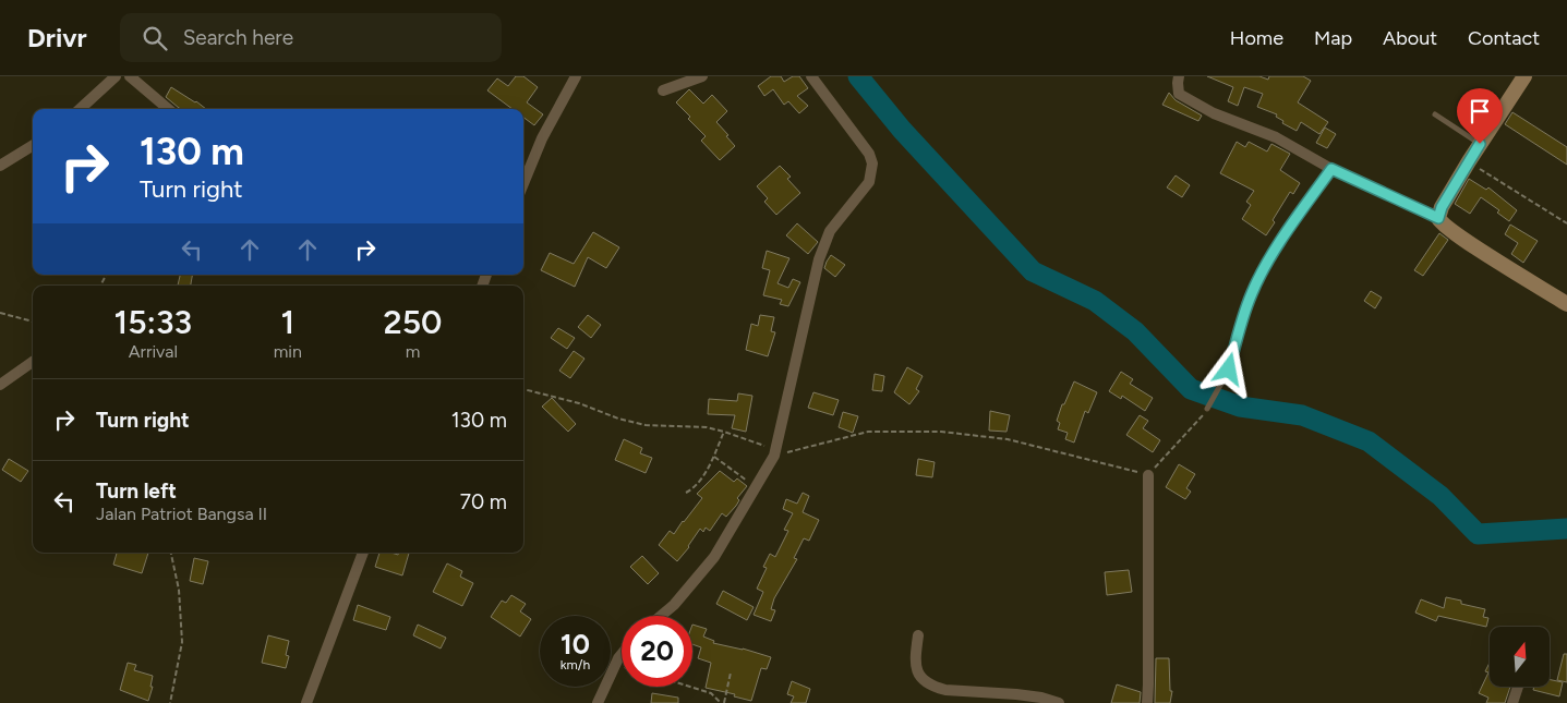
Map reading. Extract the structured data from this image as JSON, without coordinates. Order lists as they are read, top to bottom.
{
  "north": "top",
  "page": {
    "header": "Drivr",
    "search": "Search here",
    "nav": [
      "Home",
      "Map",
      "About",
      "Contact"
    ],
    "turn": ["130 m", "Turn right"],
    "eta": [
      "15:33",
      "Arrival",
      "1",
      "min",
      "250",
      "m"
    ],
    "list": [
      {
        "name": "Turn right",
        "value": "130 m"
      },
      {
        "name": "Turn left",
        "note": "Jalan Patriot Bangsa II",
        "value": "70 m"
      }
    ],
    "speed": "10 km/h",
    "limit": "20"
  }
}
